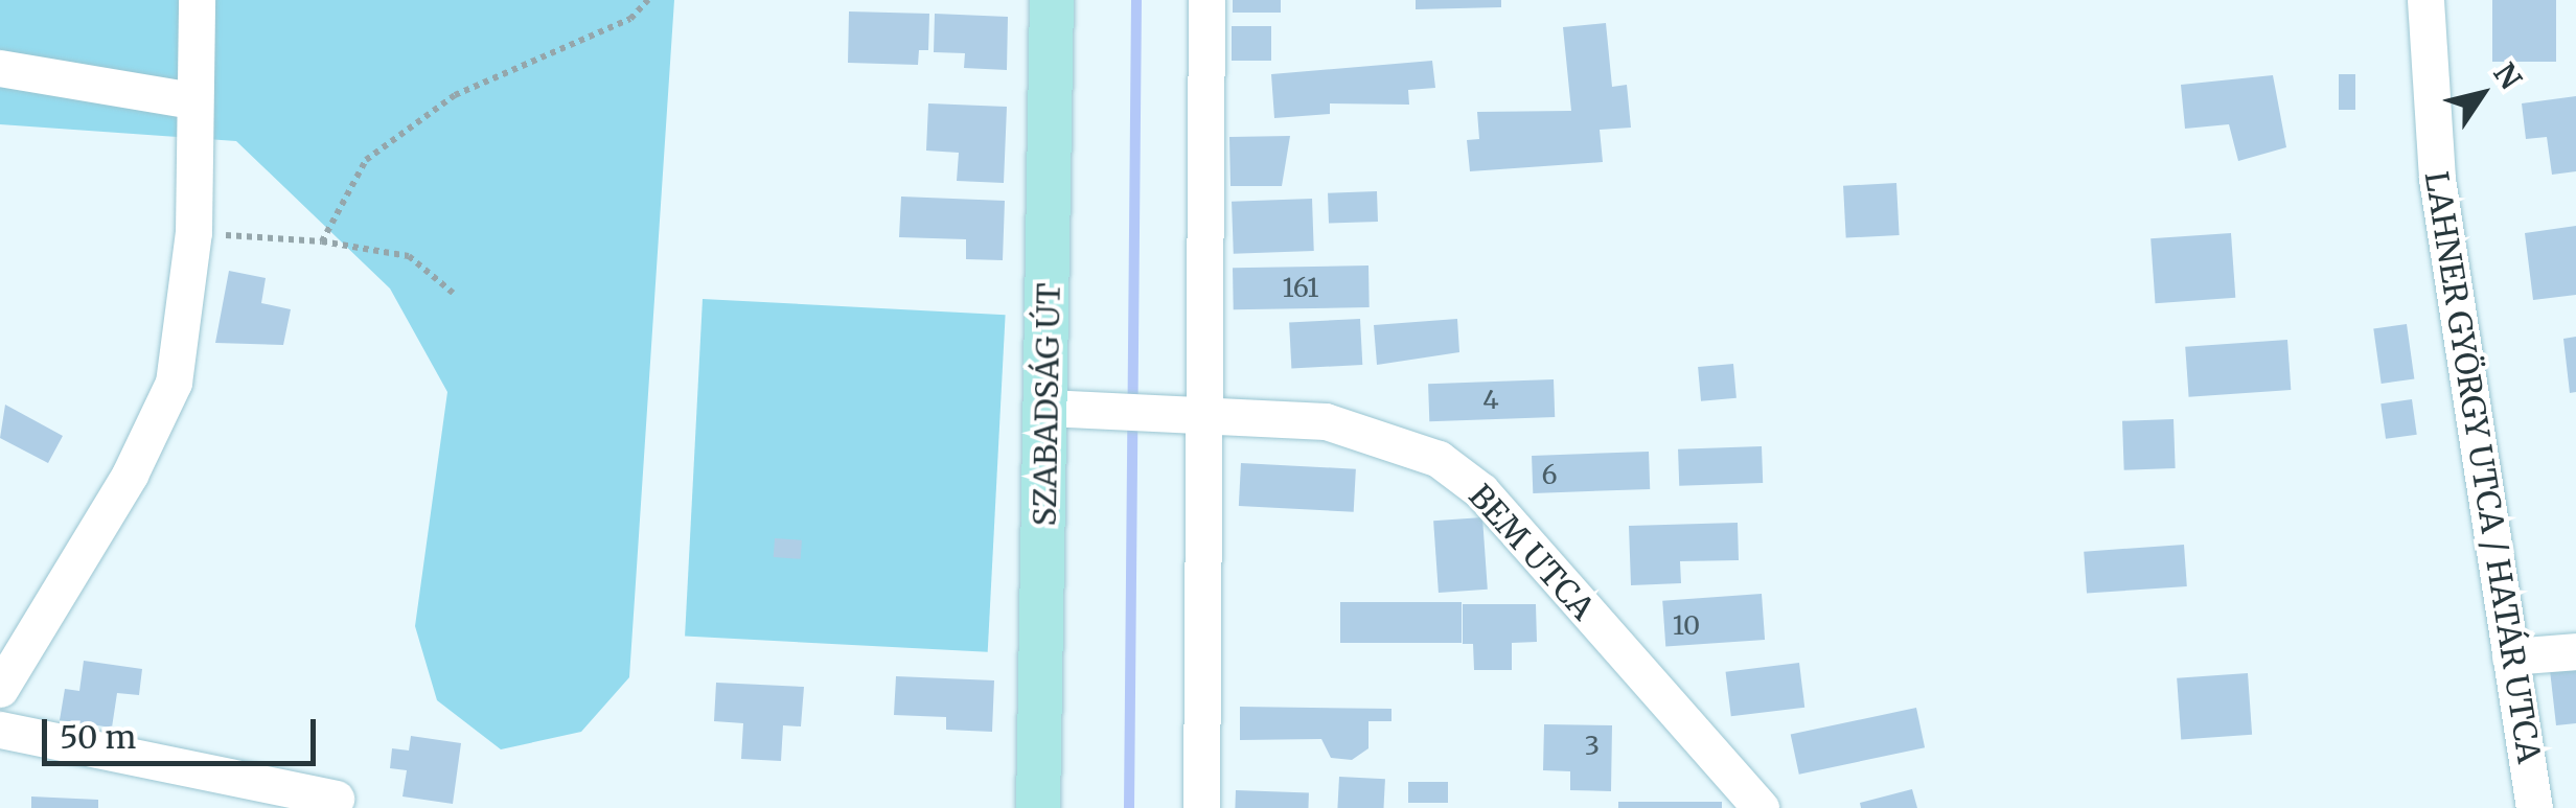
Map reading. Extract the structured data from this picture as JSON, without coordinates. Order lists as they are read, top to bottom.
{
  "streets": {
    "main road": ["SZABADSÁG ÚT"],
    "street": ["LAHNER GYÖRGY UTCA / HATÁR UTCA", "BEM UTCA"]
  },
  "crossings": [
    ["SZABADSÁG ÚT", "BEM UTCA"]
  ],
  "house_numbers": [
    "161",
    "4",
    "6",
    "10",
    "3"
  ],
  "scale_bar": "50 m",
  "north": "top right"
}
